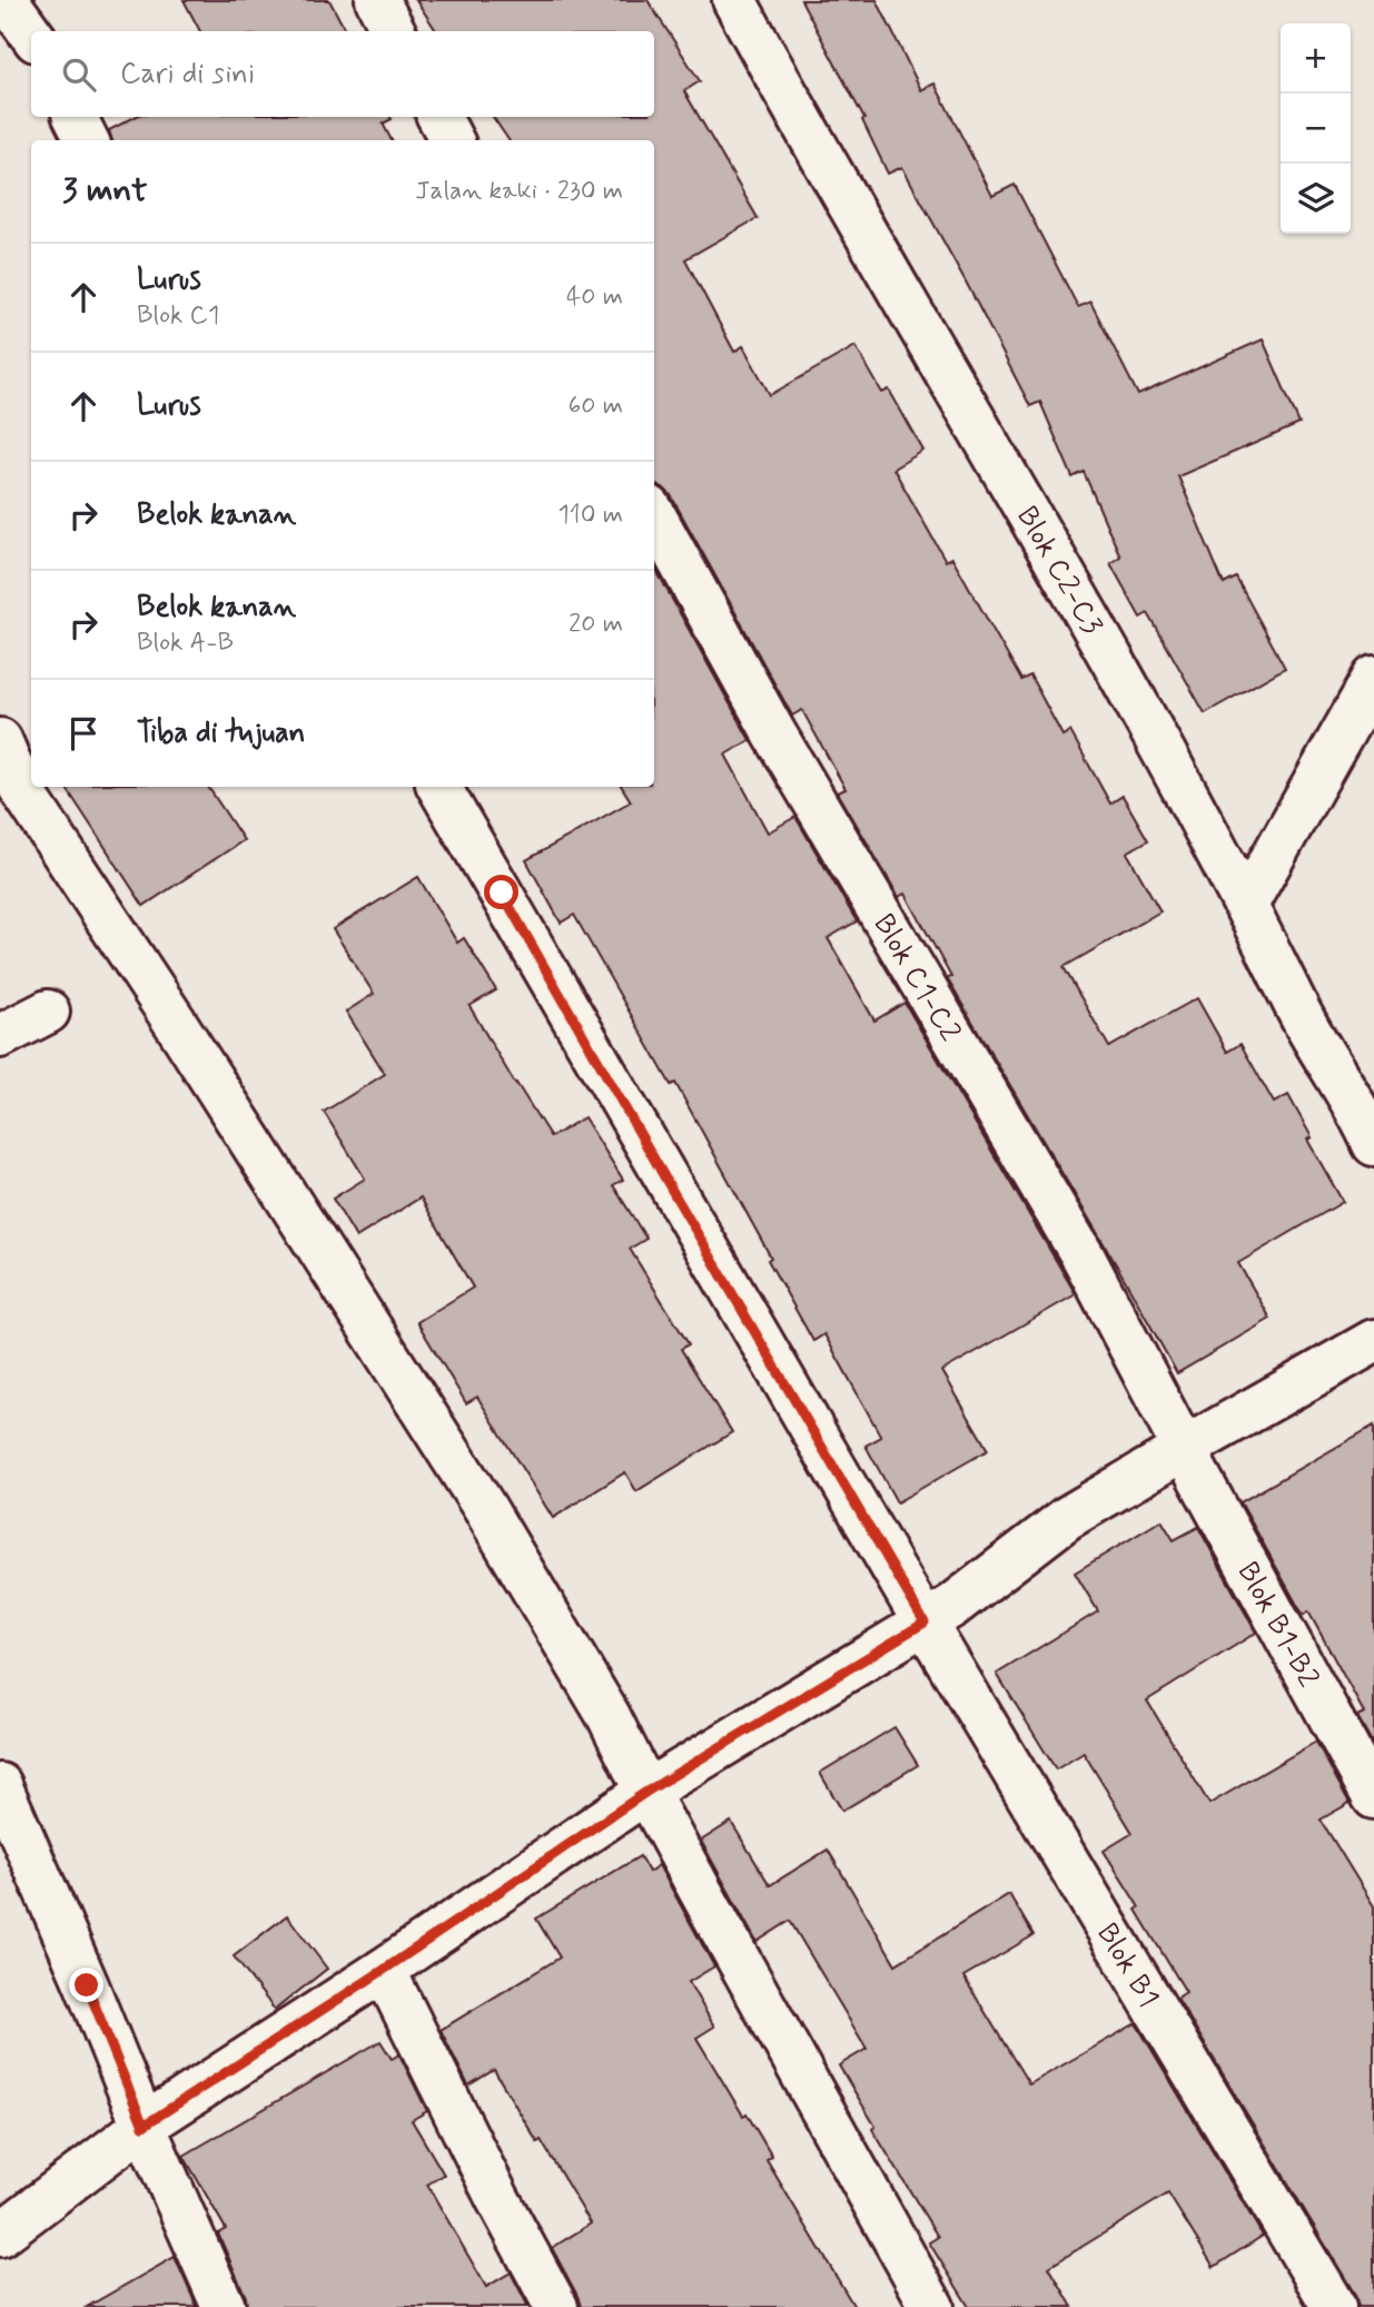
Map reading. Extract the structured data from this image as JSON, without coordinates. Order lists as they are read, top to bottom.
{
  "streets": {
    "street": [
      "Blok C2-C3",
      "Blok C1-C2",
      "Blok B1-B2",
      "Blok B1"
    ]
  },
  "crossings": [
    ["Blok C1-C2", "Blok B1-B2"]
  ],
  "page": {
    "map_buttons": ["+", "−"],
    "search": "Cari di sini",
    "heading": ["3 mnt", "Jalan kaki · 230 m"],
    "list": [
      ["Lurus", "Blok C1", "40 m"],
      ["Lurus", "60 m"],
      ["Belok kanan", "110 m"],
      ["Belok kanan", "Blok A-B", "20 m"],
      "Tiba di tujuan"
    ]
  }
}
